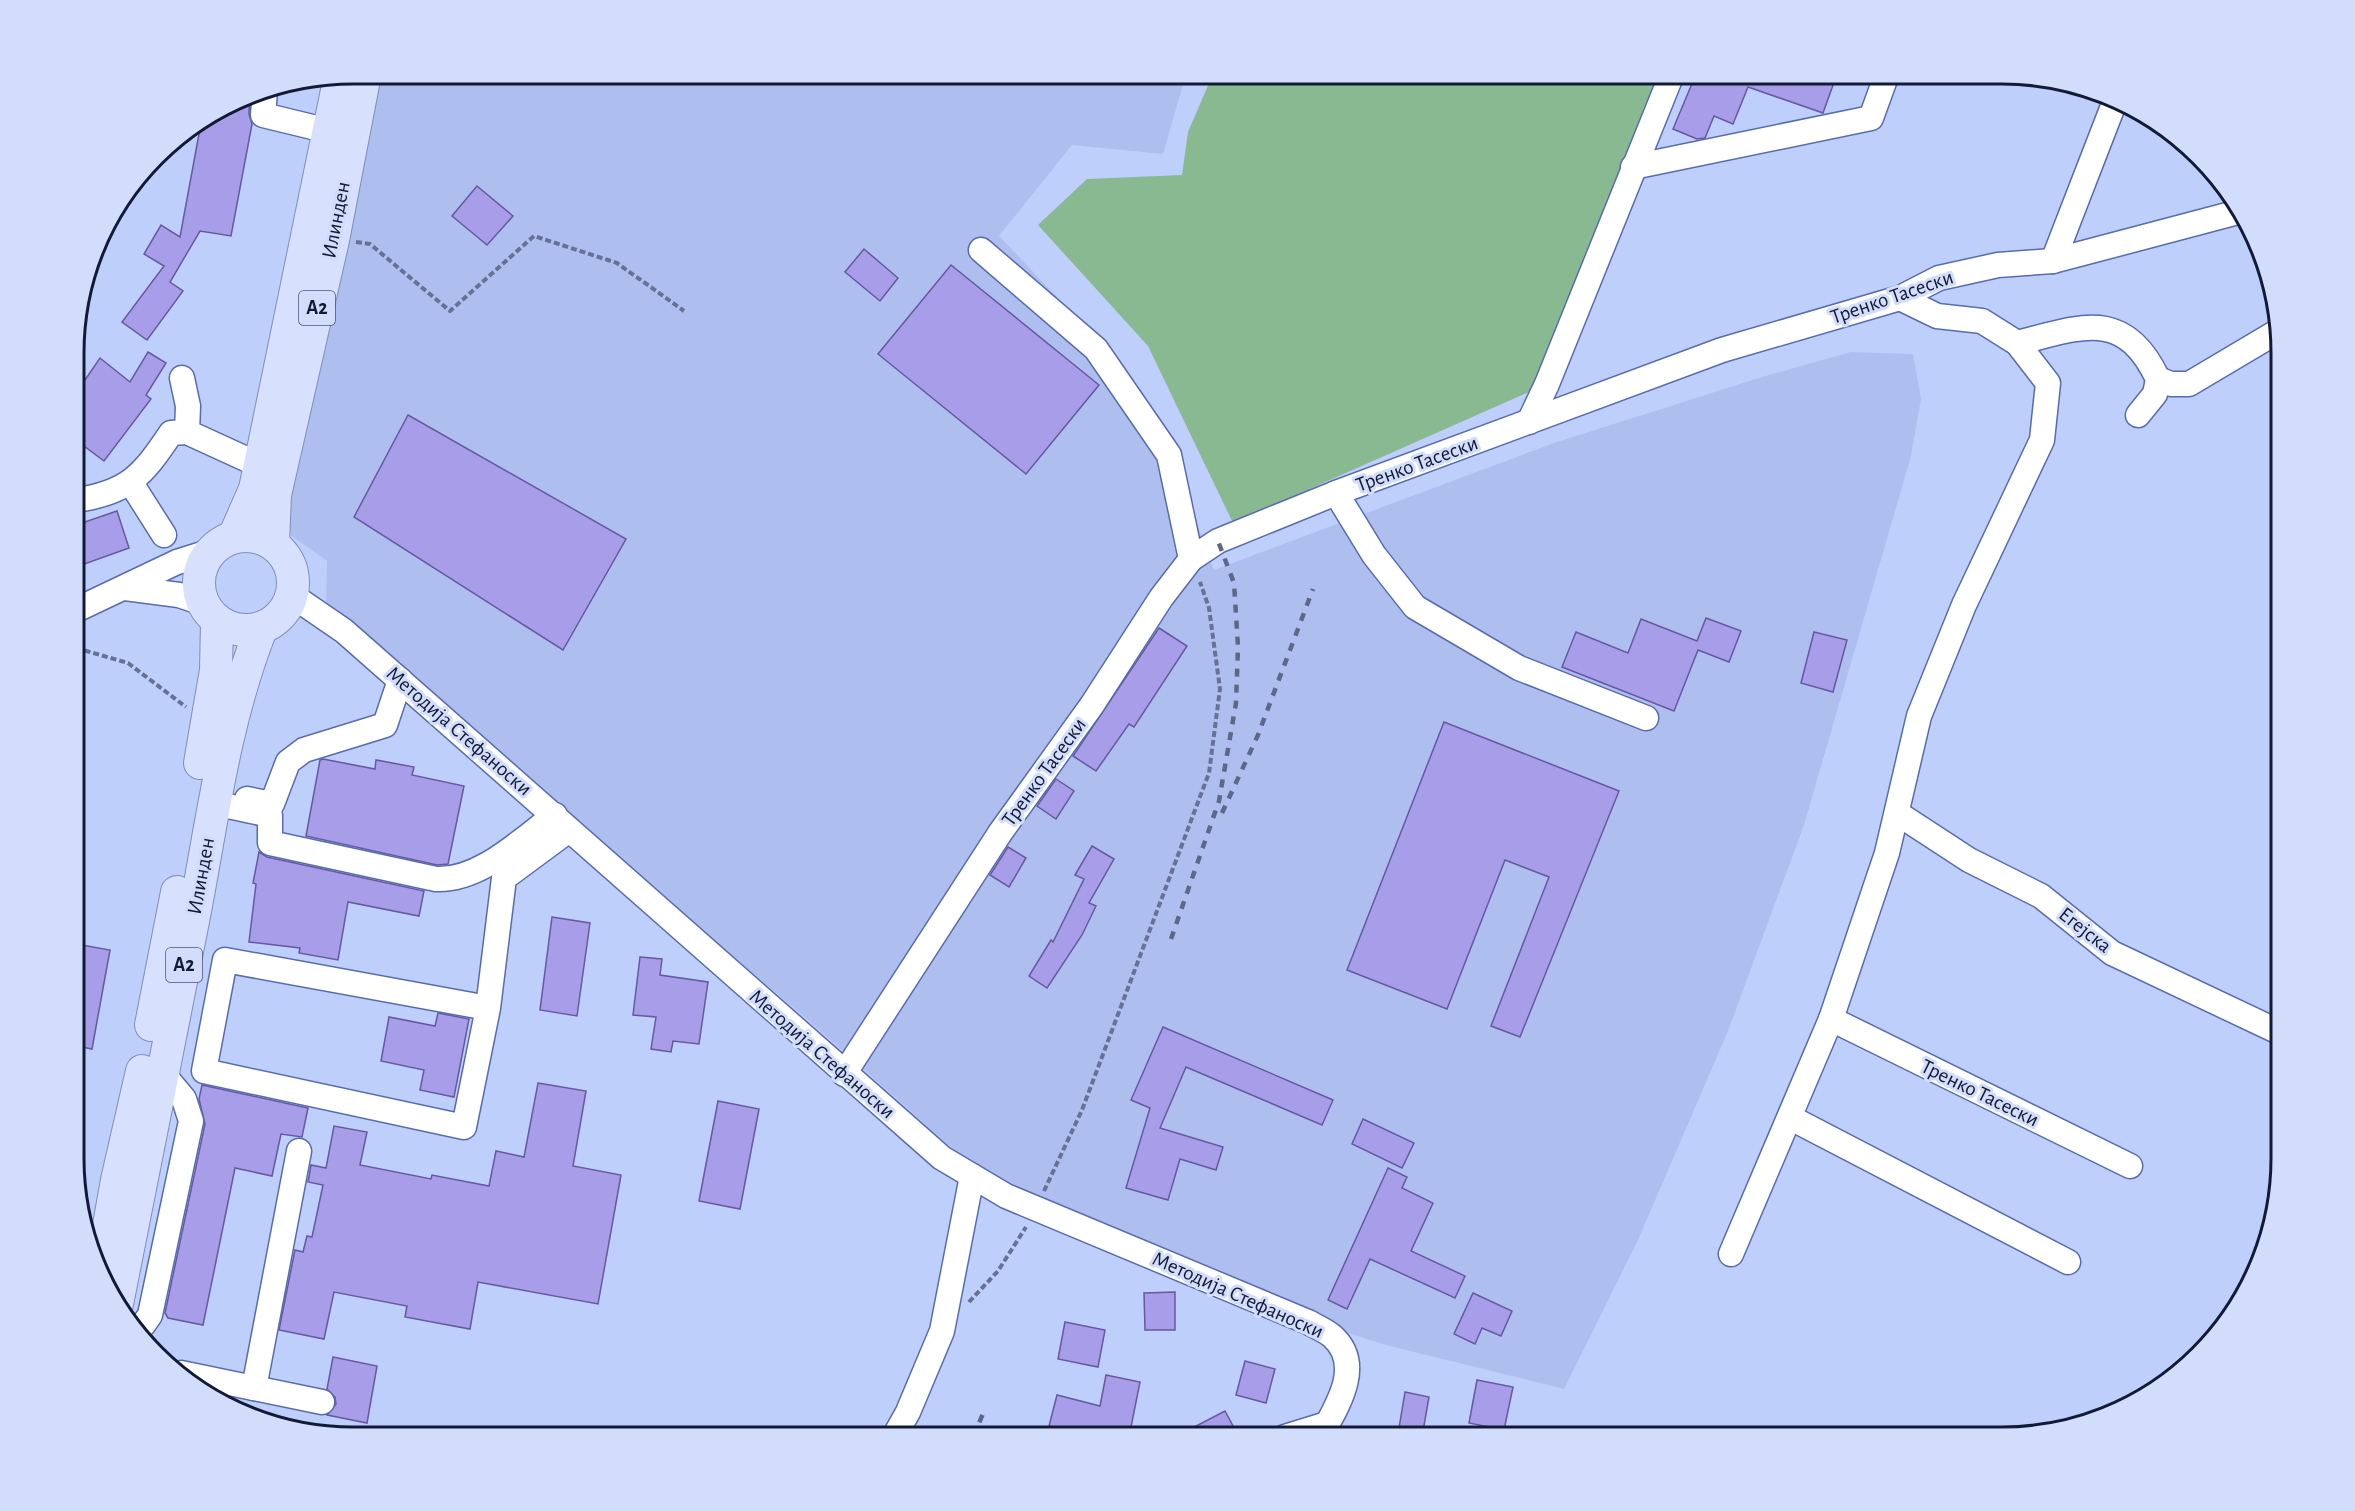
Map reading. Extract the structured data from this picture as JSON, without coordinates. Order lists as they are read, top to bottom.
{
  "streets": {
    "main road": ["Илинден", "A2"],
    "street": ["Тренко Тасески", "Методија Стефаноски", "Егејска"]
  },
  "crossings": [
    ["Илинден", "Методија Стефаноски"],
    ["Тренко Тасески", "Методија Стефаноски"]
  ]
}
